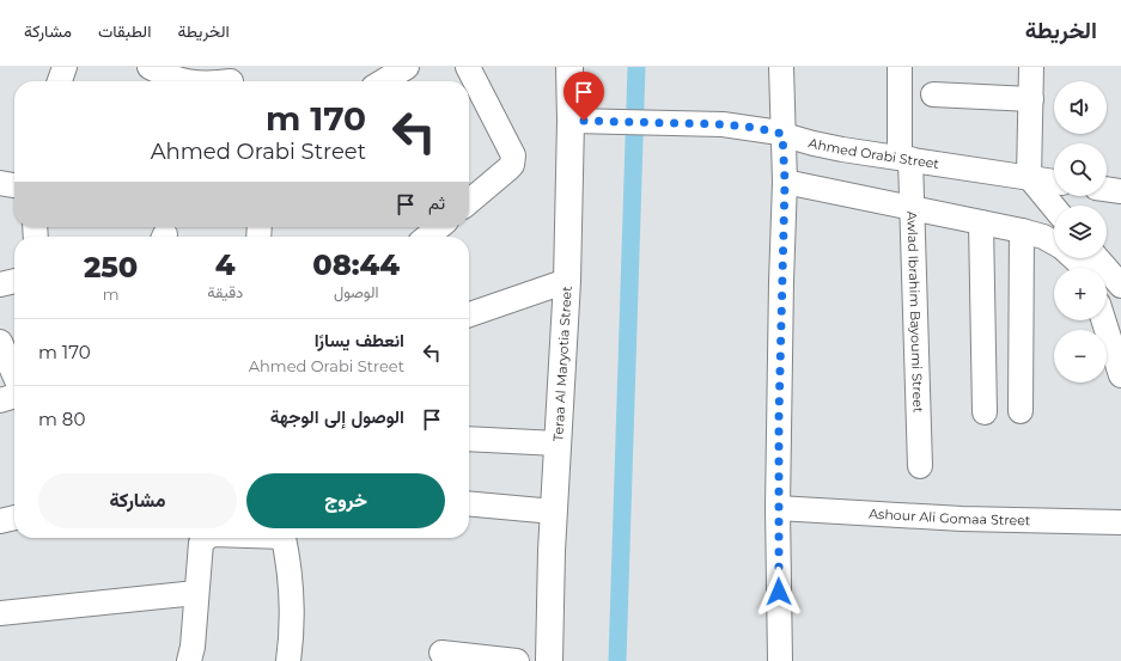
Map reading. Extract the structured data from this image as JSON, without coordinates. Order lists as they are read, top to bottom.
{
  "streets": {
    "main road": ["Teraa Al Maryotia Street"],
    "street": ["Ahmed Orabi Street", "Awlad Ibrahim Bayoumi Street", "Ashour Ali Gomaa Street"]
  },
  "crossings": [
    ["Ahmed Orabi Street", "Awlad Ibrahim Bayoumi Street"],
    ["Ahmed Orabi Street", "Teraa Al Maryotia Street"]
  ],
  "page": {
    "header": "الخريطة",
    "nav": ["الخريطة", "الطبقات", "مشاركة"],
    "map_buttons": ["+", "−"],
    "turn": ["170 m", "Ahmed Orabi Street"],
    "then": "ثم",
    "eta": [
      "08:44",
      "الوصول",
      "4",
      "دقيقة",
      "250",
      "m"
    ],
    "list": [
      {
        "name": "انعطف يسارًا",
        "note": "Ahmed Orabi Street",
        "value": "170 m"
      },
      {
        "name": "الوصول إلى الوجهة",
        "value": "80 m"
      }
    ],
    "buttons": ["خروج", "مشاركة"]
  }
}
